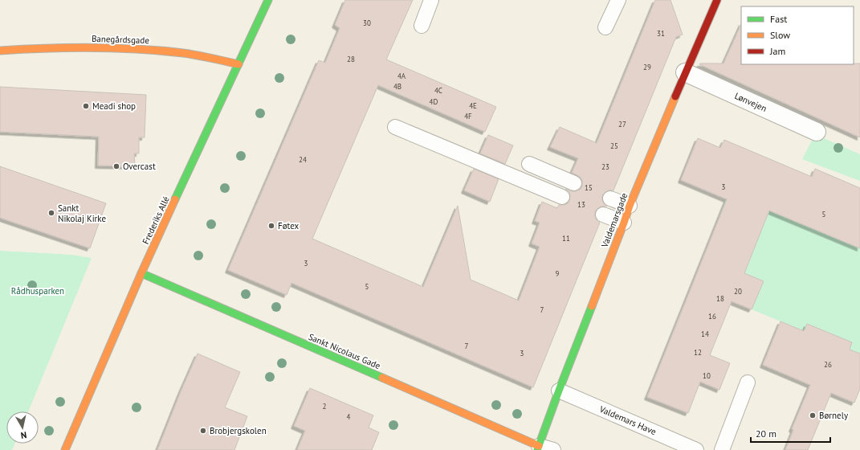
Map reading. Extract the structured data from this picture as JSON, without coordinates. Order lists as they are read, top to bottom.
{
  "streets": {
    "street": [
      "Banegårdsgade",
      "Lønvejen",
      "Frederiks Allé",
      "Valdemarsgade",
      "Sankt Nicolaus Gade"
    ],
    "lane": ["Valdemars Have"]
  },
  "crossings": [
    ["Banegårdsgade", "Frederiks Allé"],
    ["Lønvejen", "Valdemarsgade"],
    ["Frederiks Allé", "Sankt Nicolaus Gade"],
    ["Valdemarsgade", "Sankt Nicolaus Gade"],
    ["Valdemarsgade", "Valdemars Have"]
  ],
  "parks": ["Rådhusparken"],
  "places": [
    "Meadi shop",
    "Overcast",
    "Sankt Nikolaj Kirke",
    "Føtex",
    "Børnely",
    "Brobjergskolen"
  ],
  "house_numbers": [
    "30",
    "31",
    "28",
    "29",
    "4A",
    "4B",
    "4C",
    "4D",
    "4E",
    "4F",
    "27",
    "25",
    "24",
    "23",
    "3",
    "15",
    "13",
    "5",
    "11",
    "3",
    "9",
    "5",
    "20",
    "18",
    "7",
    "16",
    "14",
    "7",
    "12",
    "3",
    "26",
    "10",
    "2",
    "4"
  ],
  "legend": ["Fast", "Slow", "Jam"],
  "scale_bar": "20 m",
  "north": "bottom"
}
